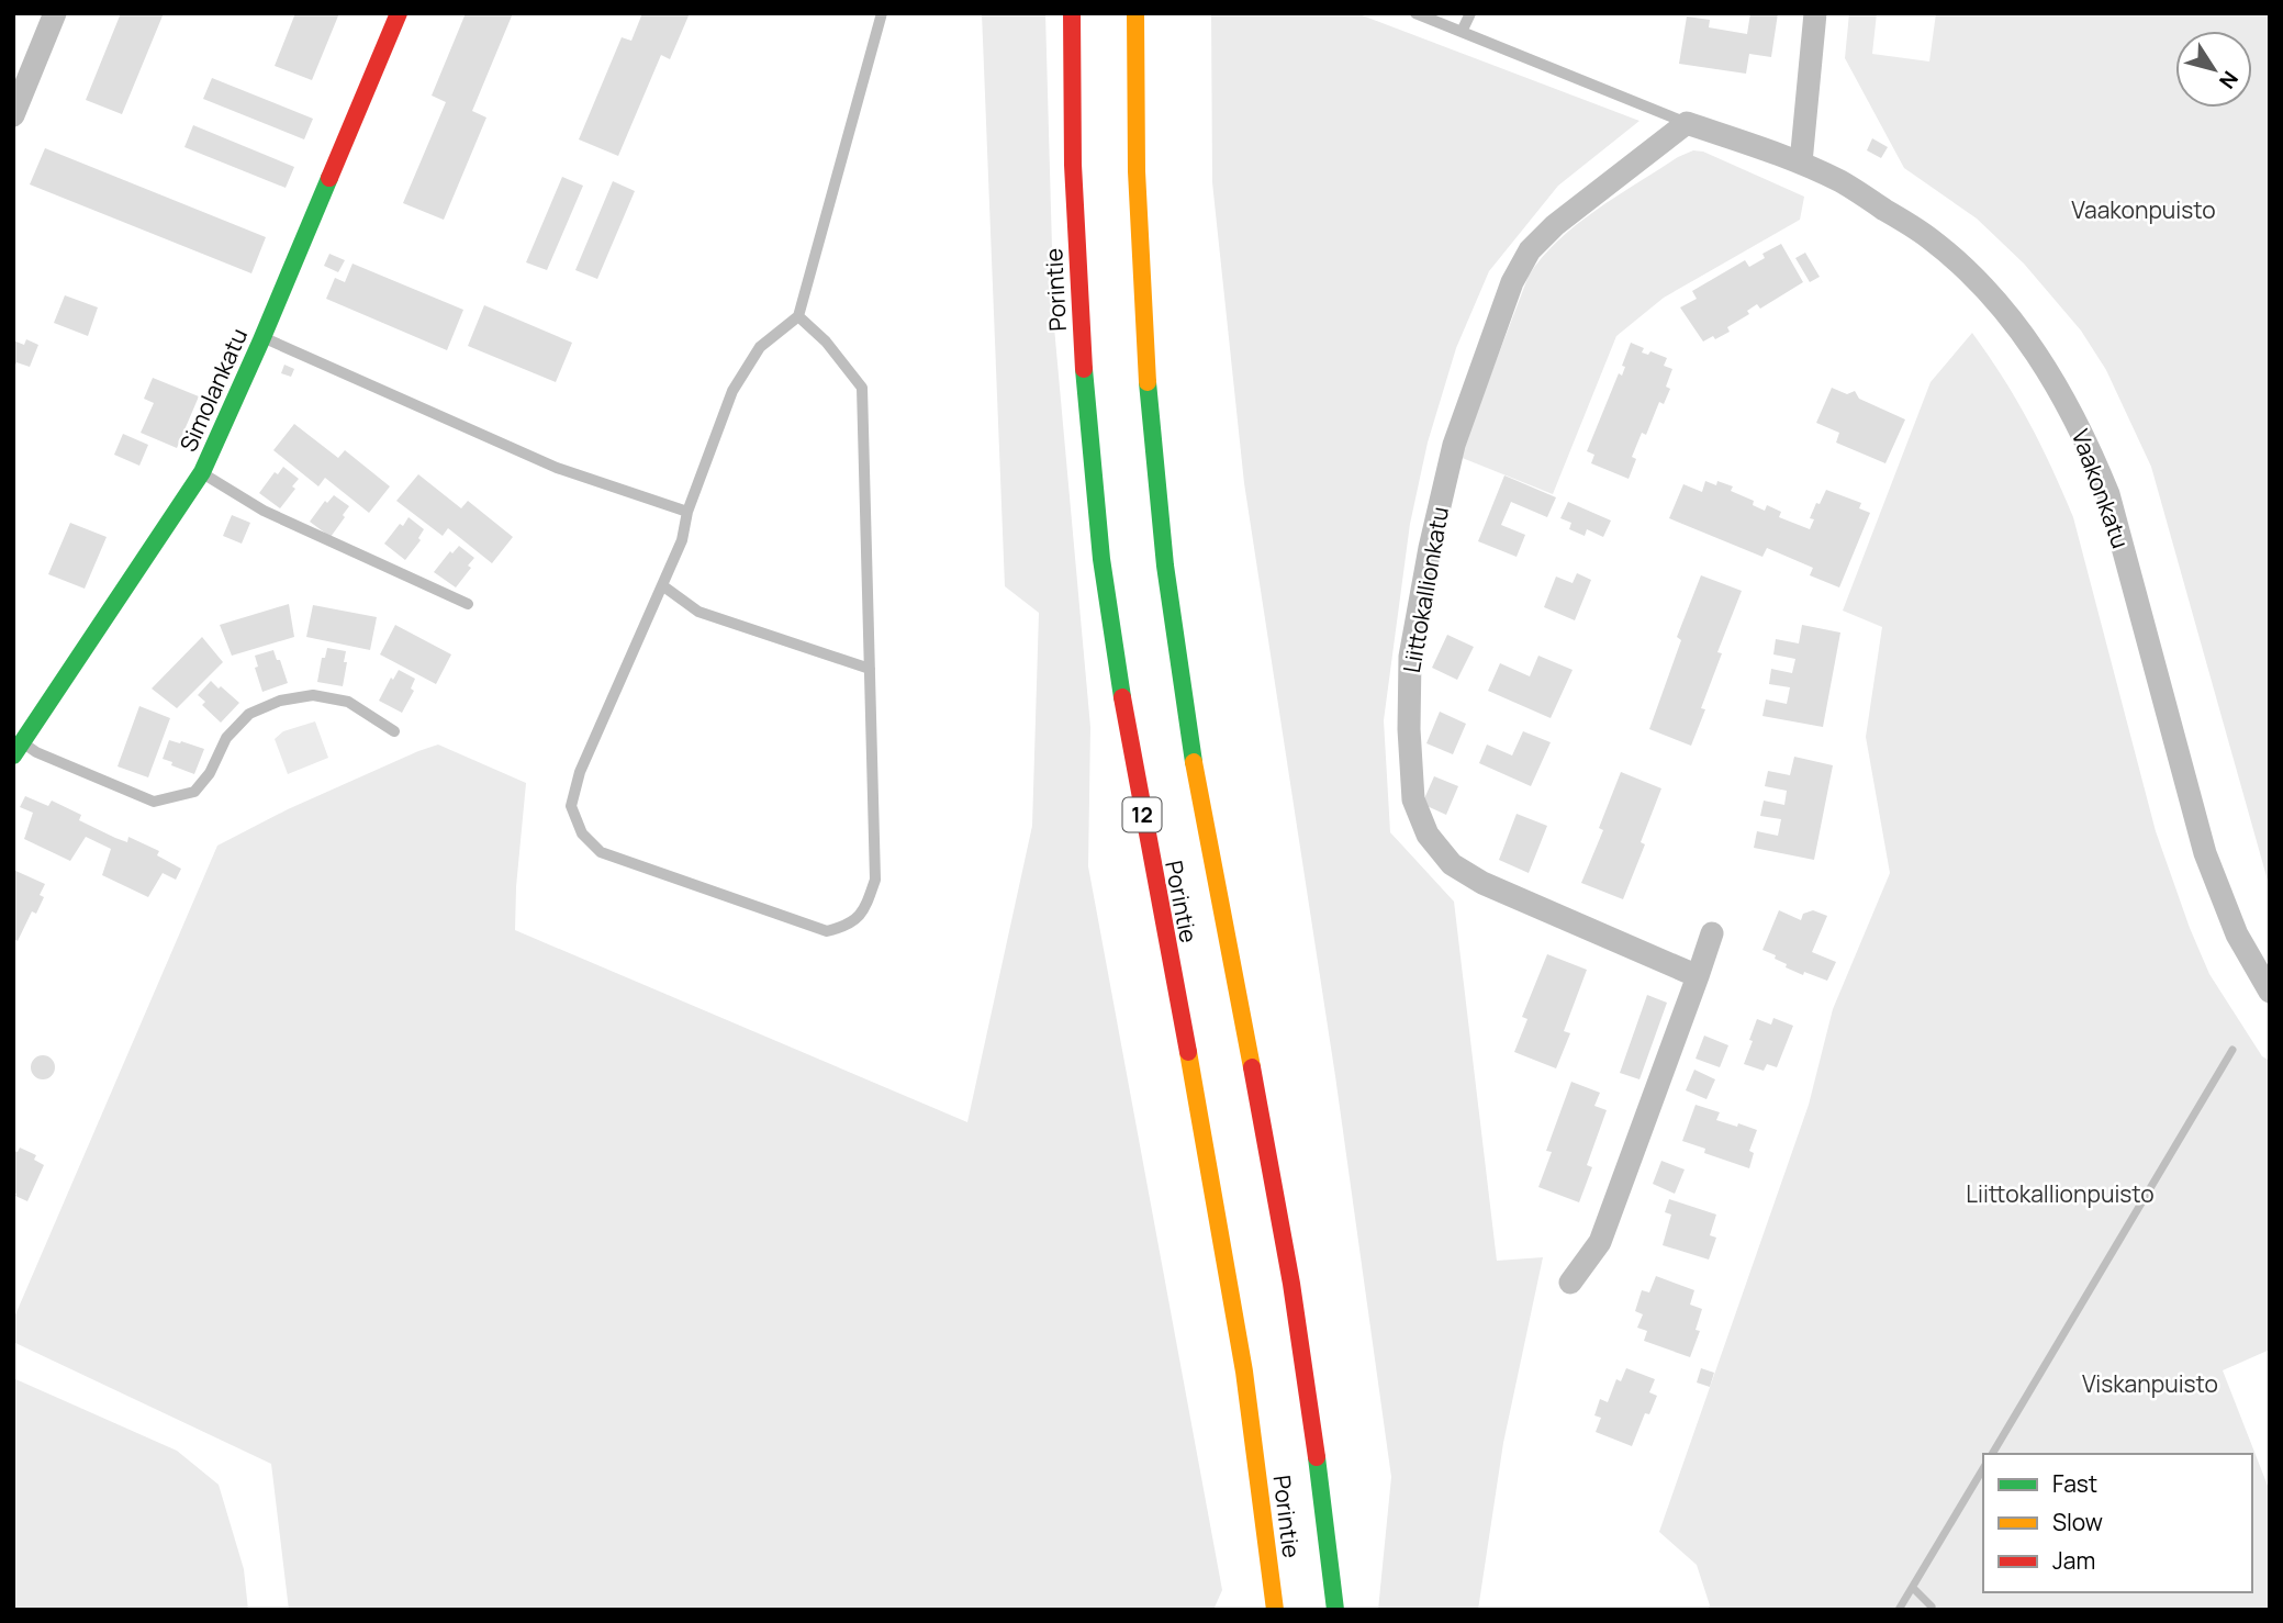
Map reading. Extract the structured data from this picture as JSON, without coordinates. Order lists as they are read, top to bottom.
{
  "streets": {
    "main road": ["Porintie", "Simolankatu", "12"],
    "street": ["Vaakonkatu", "Liittokallionkatu"]
  },
  "crossings": [
    ["Vaakonkatu", "Liittokallionkatu"]
  ],
  "parks": ["Vaakonpuisto", "Liittokallionpuisto", "Viskanpuisto"],
  "legend": ["Fast", "Slow", "Jam"],
  "north": "bottom right"
}
